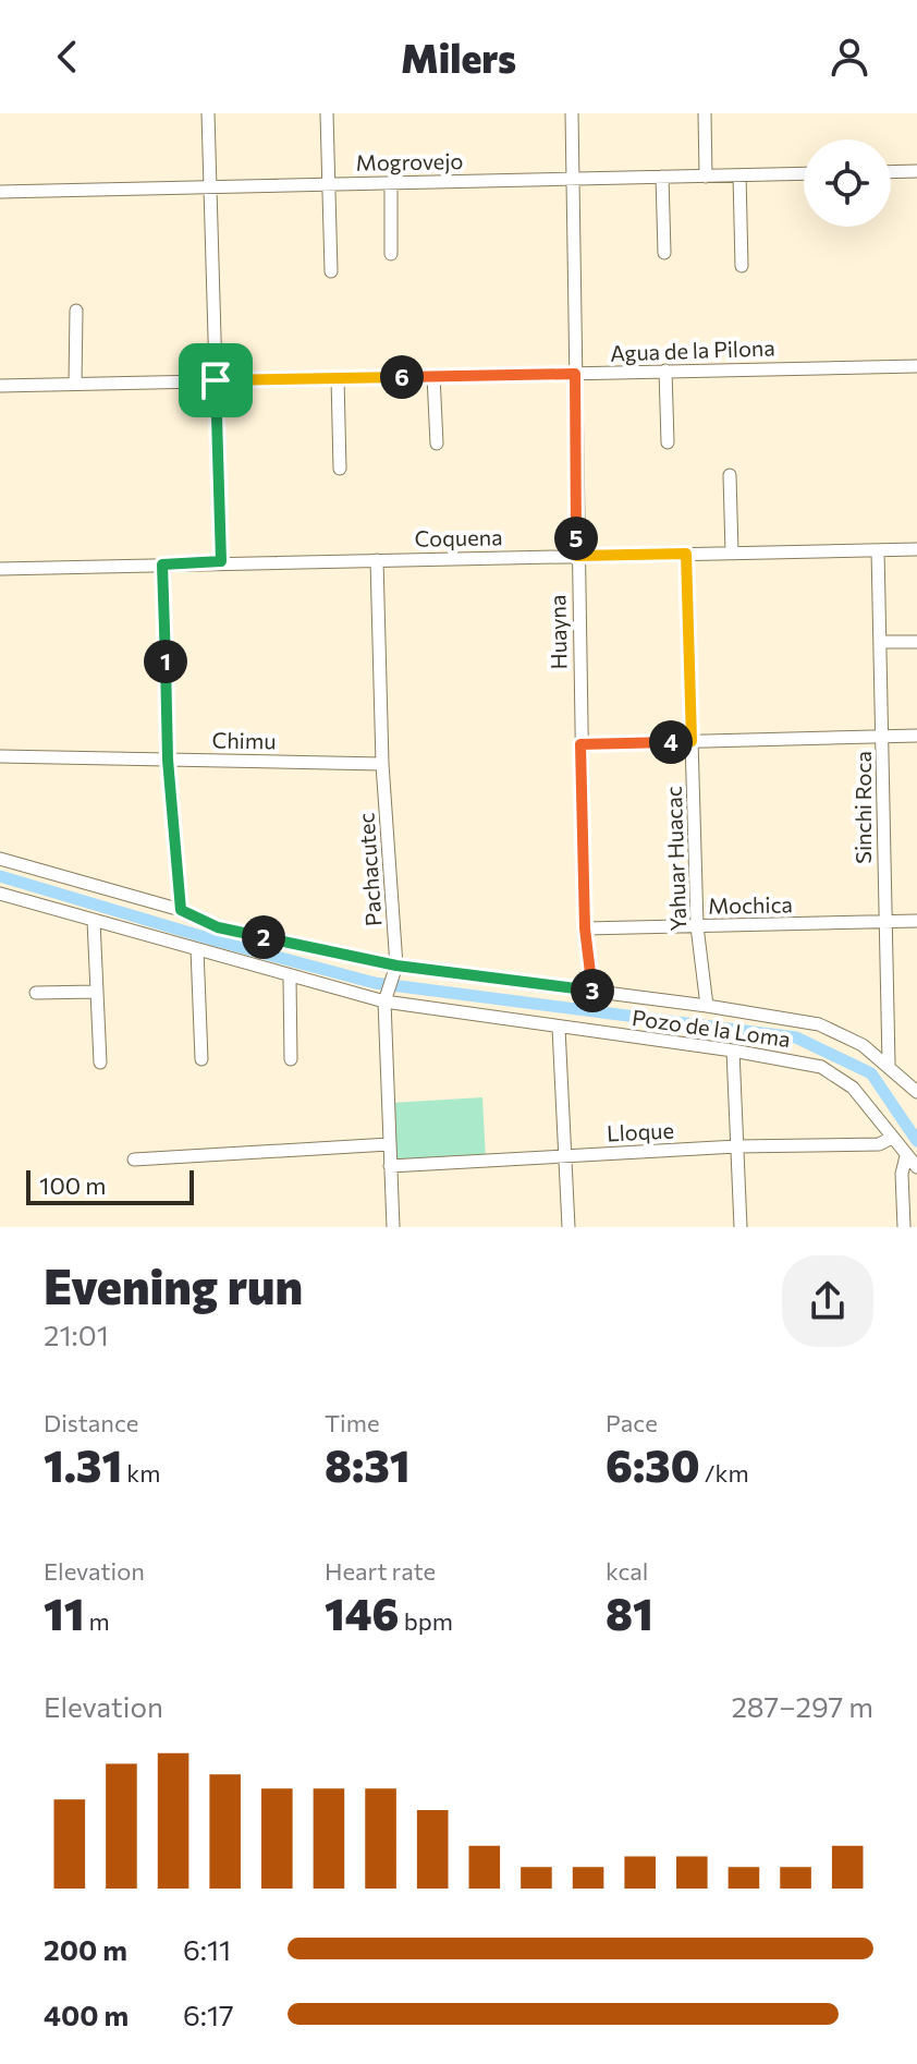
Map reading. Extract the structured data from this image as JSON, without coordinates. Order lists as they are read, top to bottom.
{
  "streets": {
    "street": [
      "Mogrovejo",
      "Agua de la Pilona",
      "Coquena",
      "Huayna",
      "Chimu",
      "Sinchi Roca",
      "Yahuar Huacac",
      "Pachacutec",
      "Mochica",
      "Pozo de la Loma",
      "Lloque"
    ]
  },
  "crossings": [
    ["Mogrovejo", "Huayna"],
    ["Agua de la Pilona", "Huayna"],
    ["Coquena", "Huayna"],
    ["Coquena", "Sinchi Roca"],
    ["Coquena", "Yahuar Huacac"],
    ["Coquena", "Pachacutec"],
    ["Huayna", "Mochica"],
    ["Huayna", "Pozo de la Loma"],
    ["Chimu", "Pachacutec"],
    ["Sinchi Roca", "Mochica"],
    ["Sinchi Roca", "Pozo de la Loma"],
    ["Yahuar Huacac", "Mochica"],
    ["Yahuar Huacac", "Pozo de la Loma"],
    ["Pachacutec", "Pozo de la Loma"],
    ["Pachacutec", "Lloque"],
    ["Pozo de la Loma", "Lloque"]
  ],
  "scale_bar": "100 m",
  "page": {
    "header": "Milers",
    "pins": [
      "6",
      "5",
      "1",
      "4",
      "2",
      "3"
    ],
    "scale": "100 m",
    "heading": ["Evening run", "21:01"],
    "stats": [
      ["Distance", "1.31 km"],
      ["Time", "8:31"],
      ["Pace", "6:30 /km"],
      ["Elevation", "11 m"],
      ["Heart rate", "146 bpm"],
      ["kcal", "81"]
    ],
    "chart": ["Elevation", "287–297 m"],
    "list": [
      {
        "name": "200 m",
        "note": "6:11"
      },
      {
        "name": "400 m",
        "note": "6:17"
      }
    ]
  }
}
